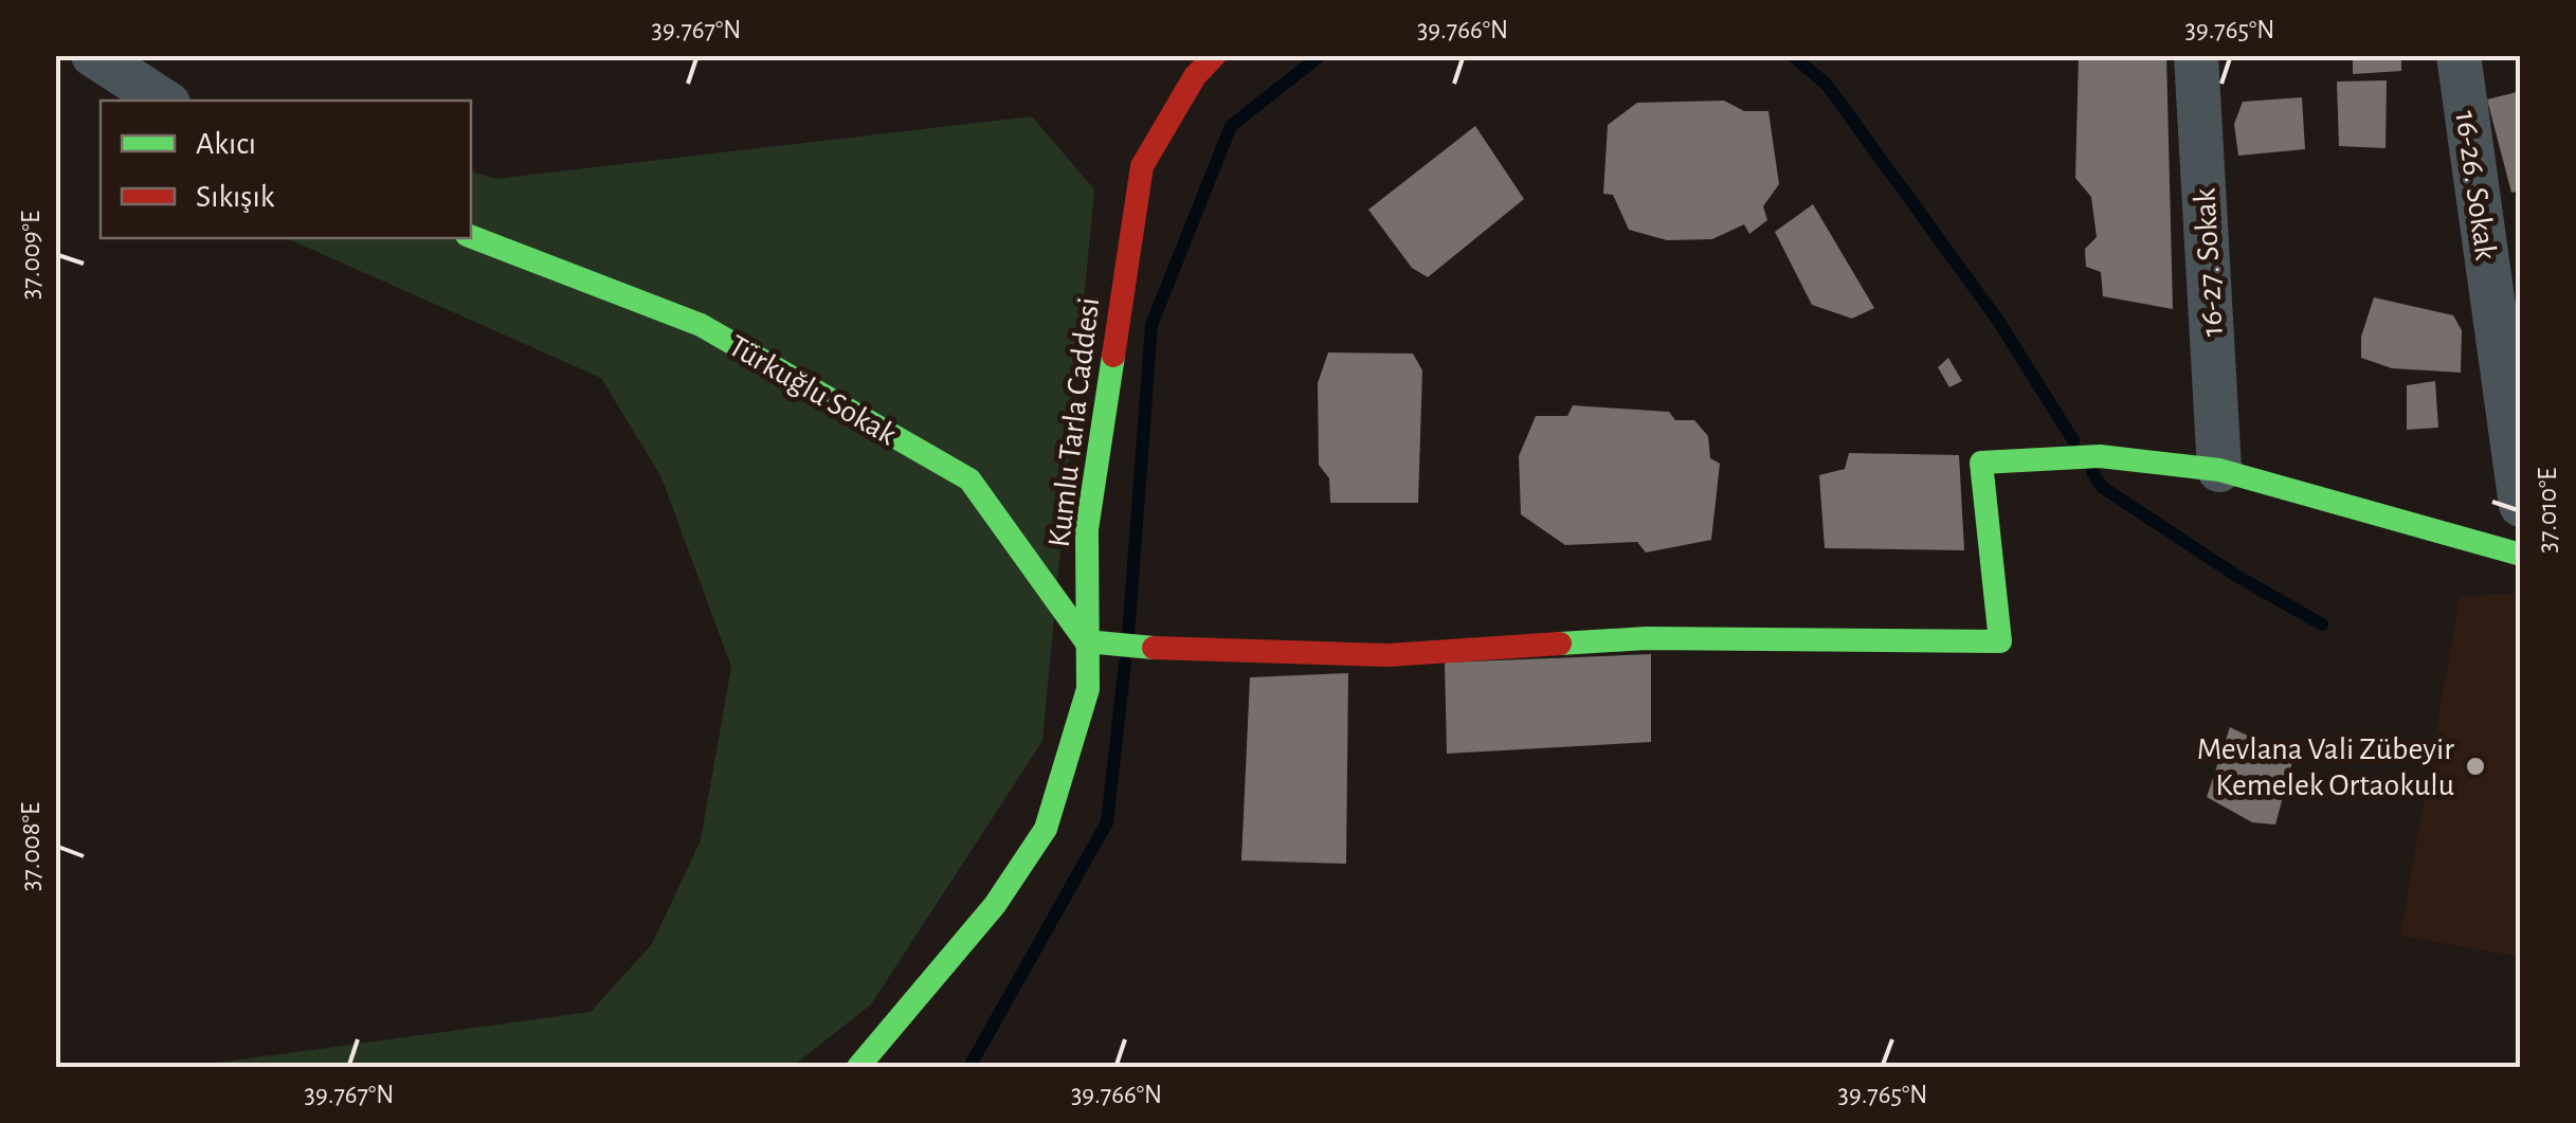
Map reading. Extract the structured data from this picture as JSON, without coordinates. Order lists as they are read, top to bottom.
{
  "streets": {
    "street": [
      "16-26. Sokak",
      "16-27. Sokak",
      "Türkuğlu Sokak",
      "Kumlu Tarla Caddesi"
    ]
  },
  "crossings": [
    ["Türkuğlu Sokak", "Kumlu Tarla Caddesi"]
  ],
  "places": ["Mevlana Vali Zübeyir Kemelek Ortaokulu"],
  "legend": ["Akıcı", "Sıkışık"],
  "coordinates": [
    "39.767°N",
    "39.766°N",
    "39.765°N",
    "37.009°E",
    "37.010°E",
    "37.008°E"
  ]
}
